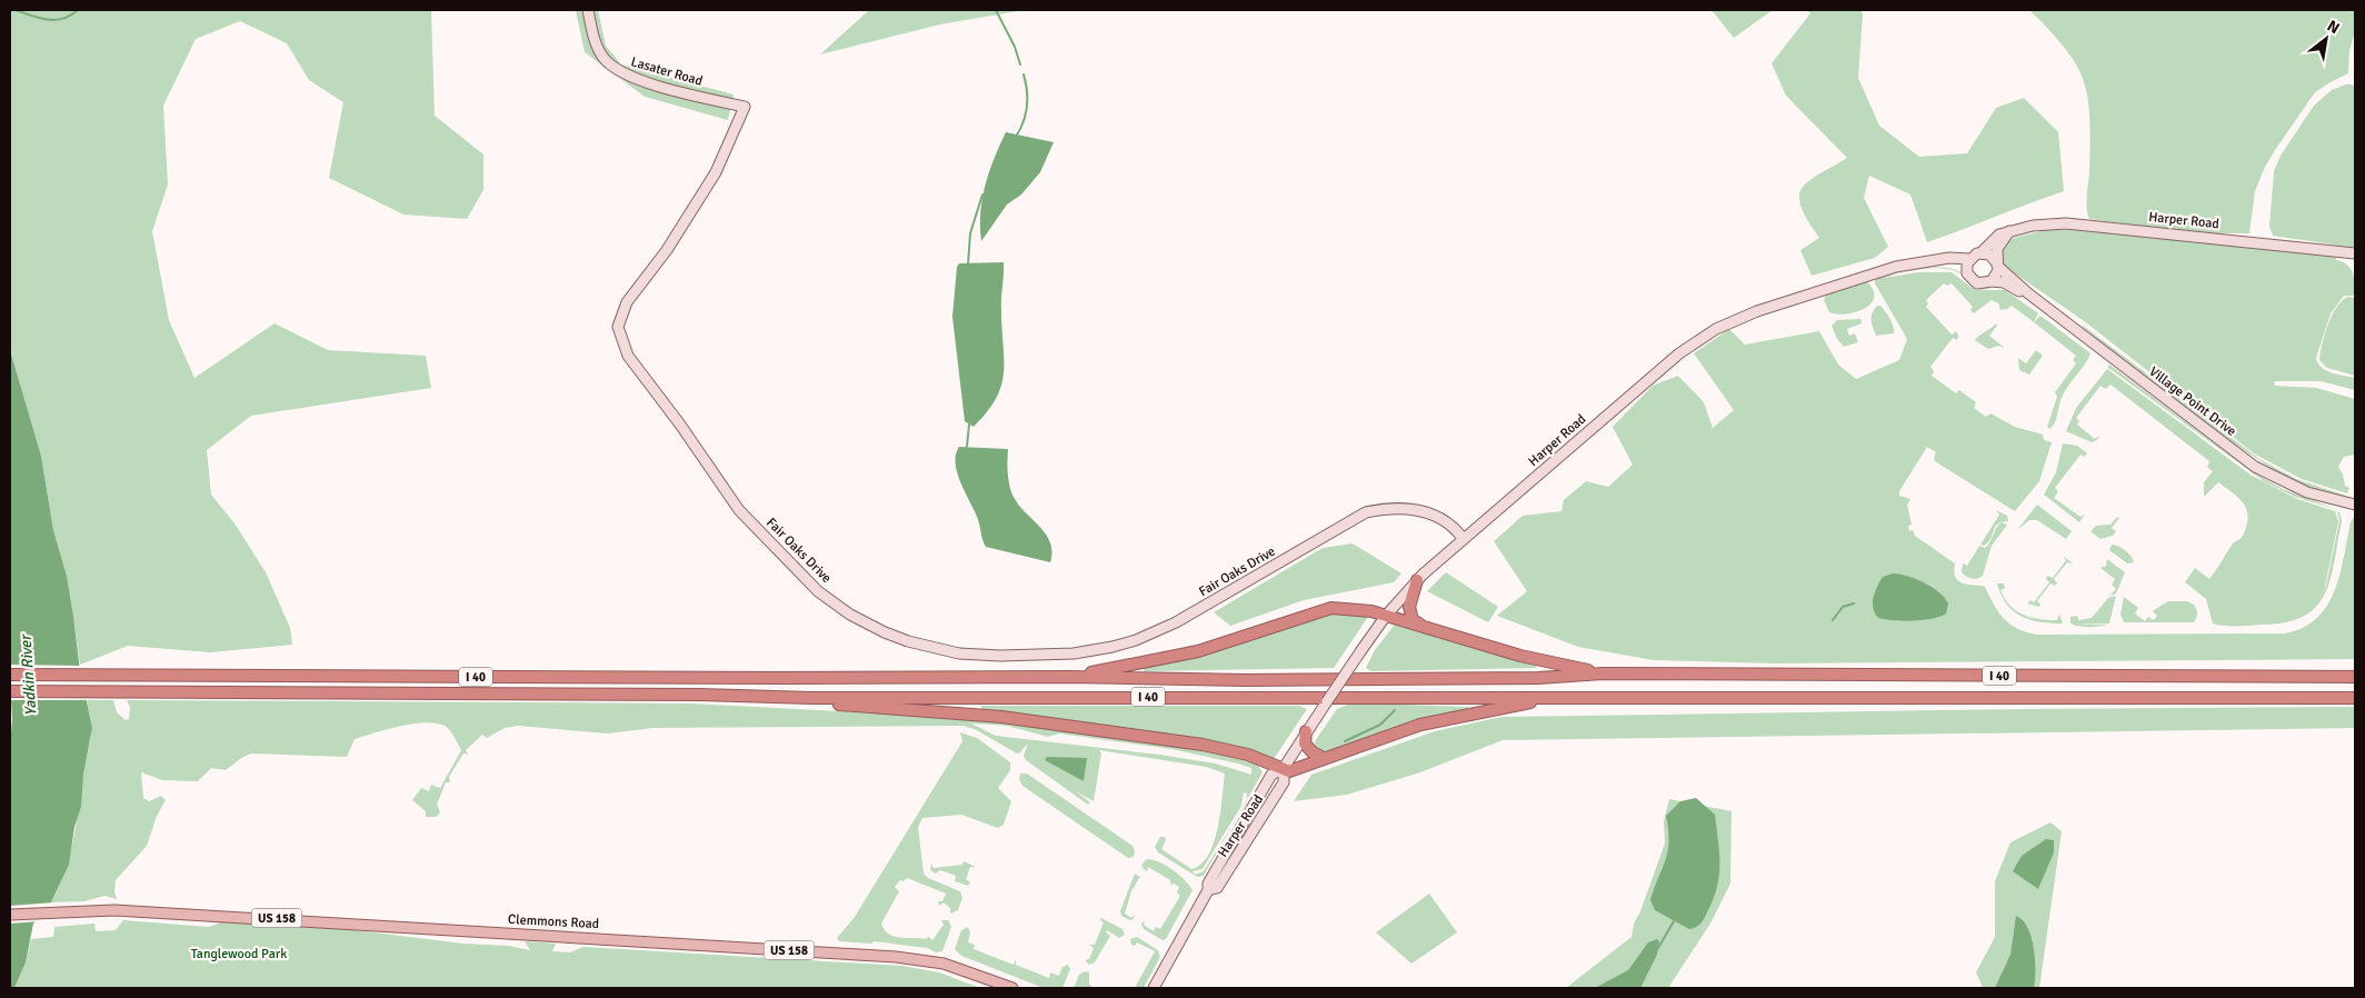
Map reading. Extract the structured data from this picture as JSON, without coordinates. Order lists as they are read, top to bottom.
{
  "streets": {
    "highway": ["I 40"],
    "main road": ["US 158", "Clemmons Road"],
    "street": [
      "Lasater Road",
      "Harper Road",
      "Village Point Drive",
      "Fair Oaks Drive"
    ]
  },
  "crossings": [
    ["Lasater Road", "Fair Oaks Drive"],
    ["Harper Road", "Village Point Drive"],
    ["Harper Road", "Fair Oaks Drive"]
  ],
  "water": ["Yadkin River"],
  "parks": ["Tanglewood Park"],
  "north": "top right"
}
